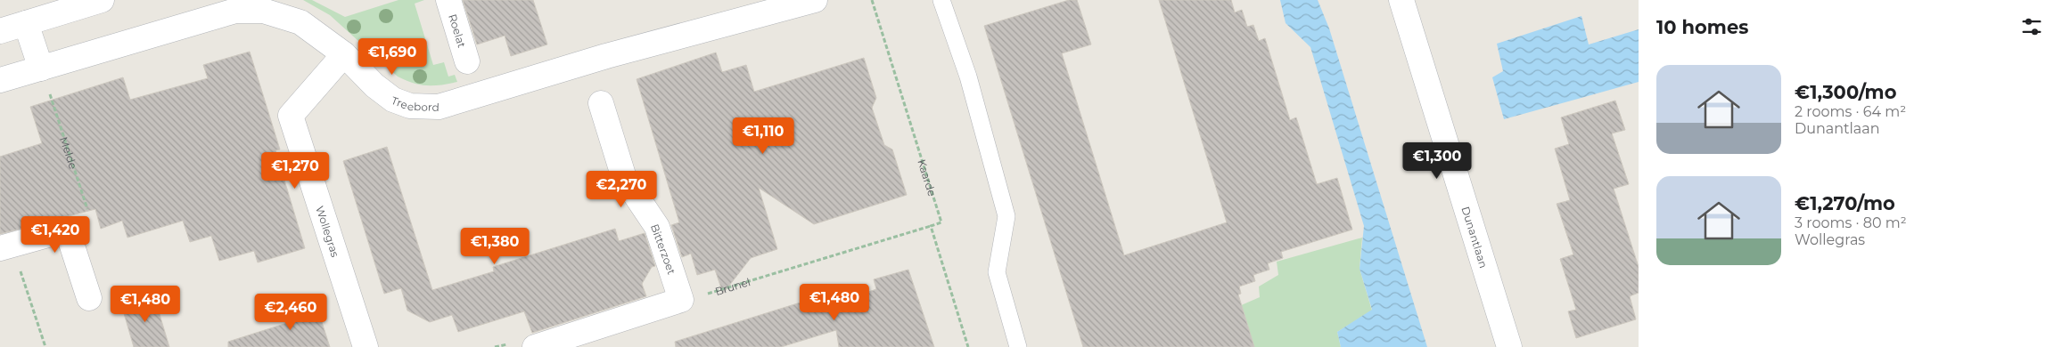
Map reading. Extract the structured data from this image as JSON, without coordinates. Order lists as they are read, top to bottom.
{
  "streets": {
    "street": [
      "Roelat",
      "Treebord",
      "Wollegras",
      "Dunantlaan",
      "Bitterzoet"
    ],
    "path": ["Melde", "Kaarde", "Brunel"]
  },
  "crossings": [
    ["Treebord", "Melde"],
    ["Treebord", "Wollegras"],
    ["Kaarde", "Brunel"],
    ["Bitterzoet", "Brunel"]
  ],
  "page": {
    "heading": "10 homes",
    "price": [
      "€1,690",
      "€1,110",
      "€1,300",
      "€1,270",
      "€2,270",
      "€1,420",
      "€1,380",
      "€1,480",
      "€1,480",
      "€2,460"
    ],
    "list": [
      {
        "name": "€1,300/mo",
        "note": "2 rooms · 64 m² · Dunantlaan"
      },
      {
        "name": "€1,270/mo",
        "note": "3 rooms · 80 m² · Wollegras"
      }
    ]
  }
}
